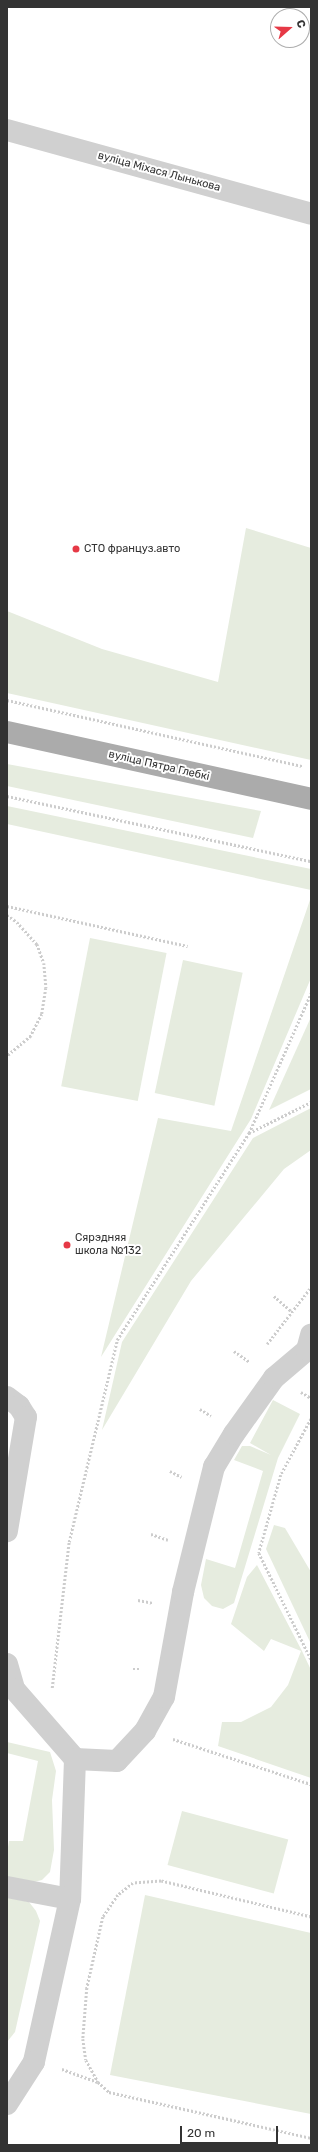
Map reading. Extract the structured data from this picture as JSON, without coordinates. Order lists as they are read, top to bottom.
{
  "streets": {
    "main road": ["вуліца Пятра Глебкі"],
    "street": ["вуліца Міхася Лынькова"]
  },
  "places": ["СТО француз.авто", "Сярэдняя школа №132"],
  "scale_bar": "20 m",
  "north": "right"
}
